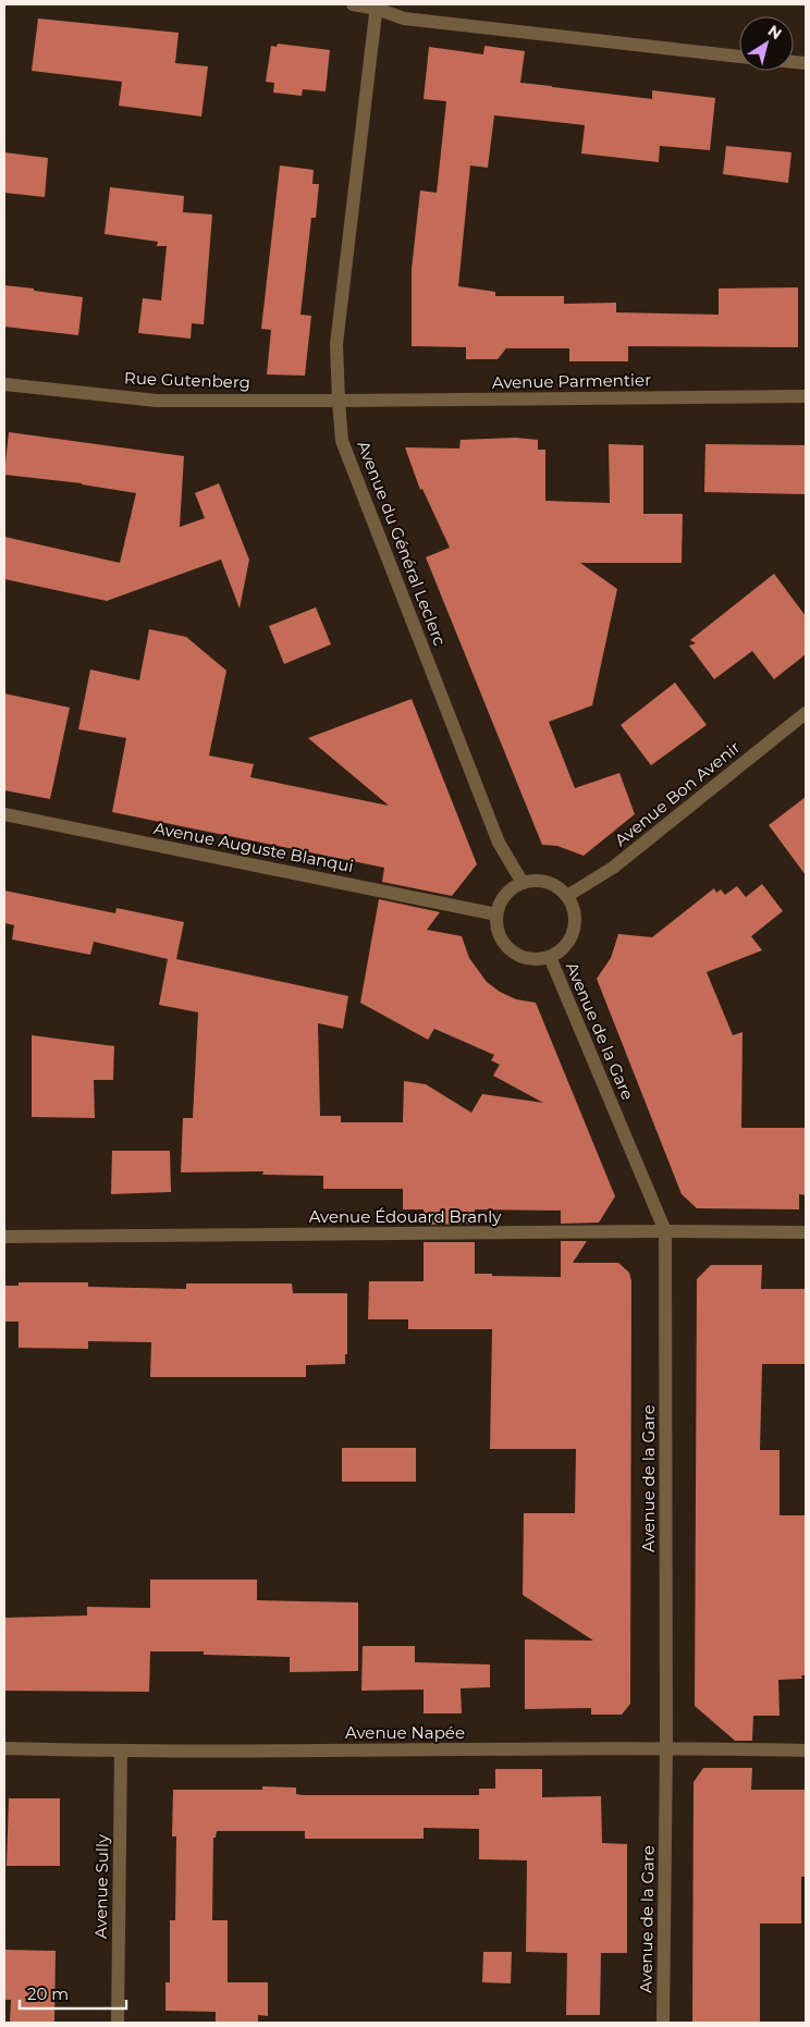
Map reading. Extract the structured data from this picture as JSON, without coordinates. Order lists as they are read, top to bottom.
{
  "streets": {
    "street": [
      "Rue Gutenberg",
      "Avenue Parmentier",
      "Avenue du Général Leclerc",
      "Avenue Bon Avenir",
      "Avenue Auguste Blanqui",
      "Avenue de la Gare",
      "Avenue Édouard Branly",
      "Avenue Napée",
      "Avenue Sully"
    ]
  },
  "crossings": [
    ["Rue Gutenberg", "Avenue Parmentier"],
    ["Rue Gutenberg", "Avenue du Général Leclerc"],
    ["Avenue Parmentier", "Avenue du Général Leclerc"],
    ["Avenue du Général Leclerc", "Avenue Bon Avenir"],
    ["Avenue du Général Leclerc", "Avenue Auguste Blanqui"],
    ["Avenue du Général Leclerc", "Avenue de la Gare"],
    ["Avenue Bon Avenir", "Avenue Auguste Blanqui"],
    ["Avenue Bon Avenir", "Avenue de la Gare"],
    ["Avenue Auguste Blanqui", "Avenue de la Gare"],
    ["Avenue de la Gare", "Avenue Édouard Branly"],
    ["Avenue de la Gare", "Avenue Napée"],
    ["Avenue Napée", "Avenue Sully"]
  ],
  "scale_bar": "20 m",
  "north": "top right"
}
